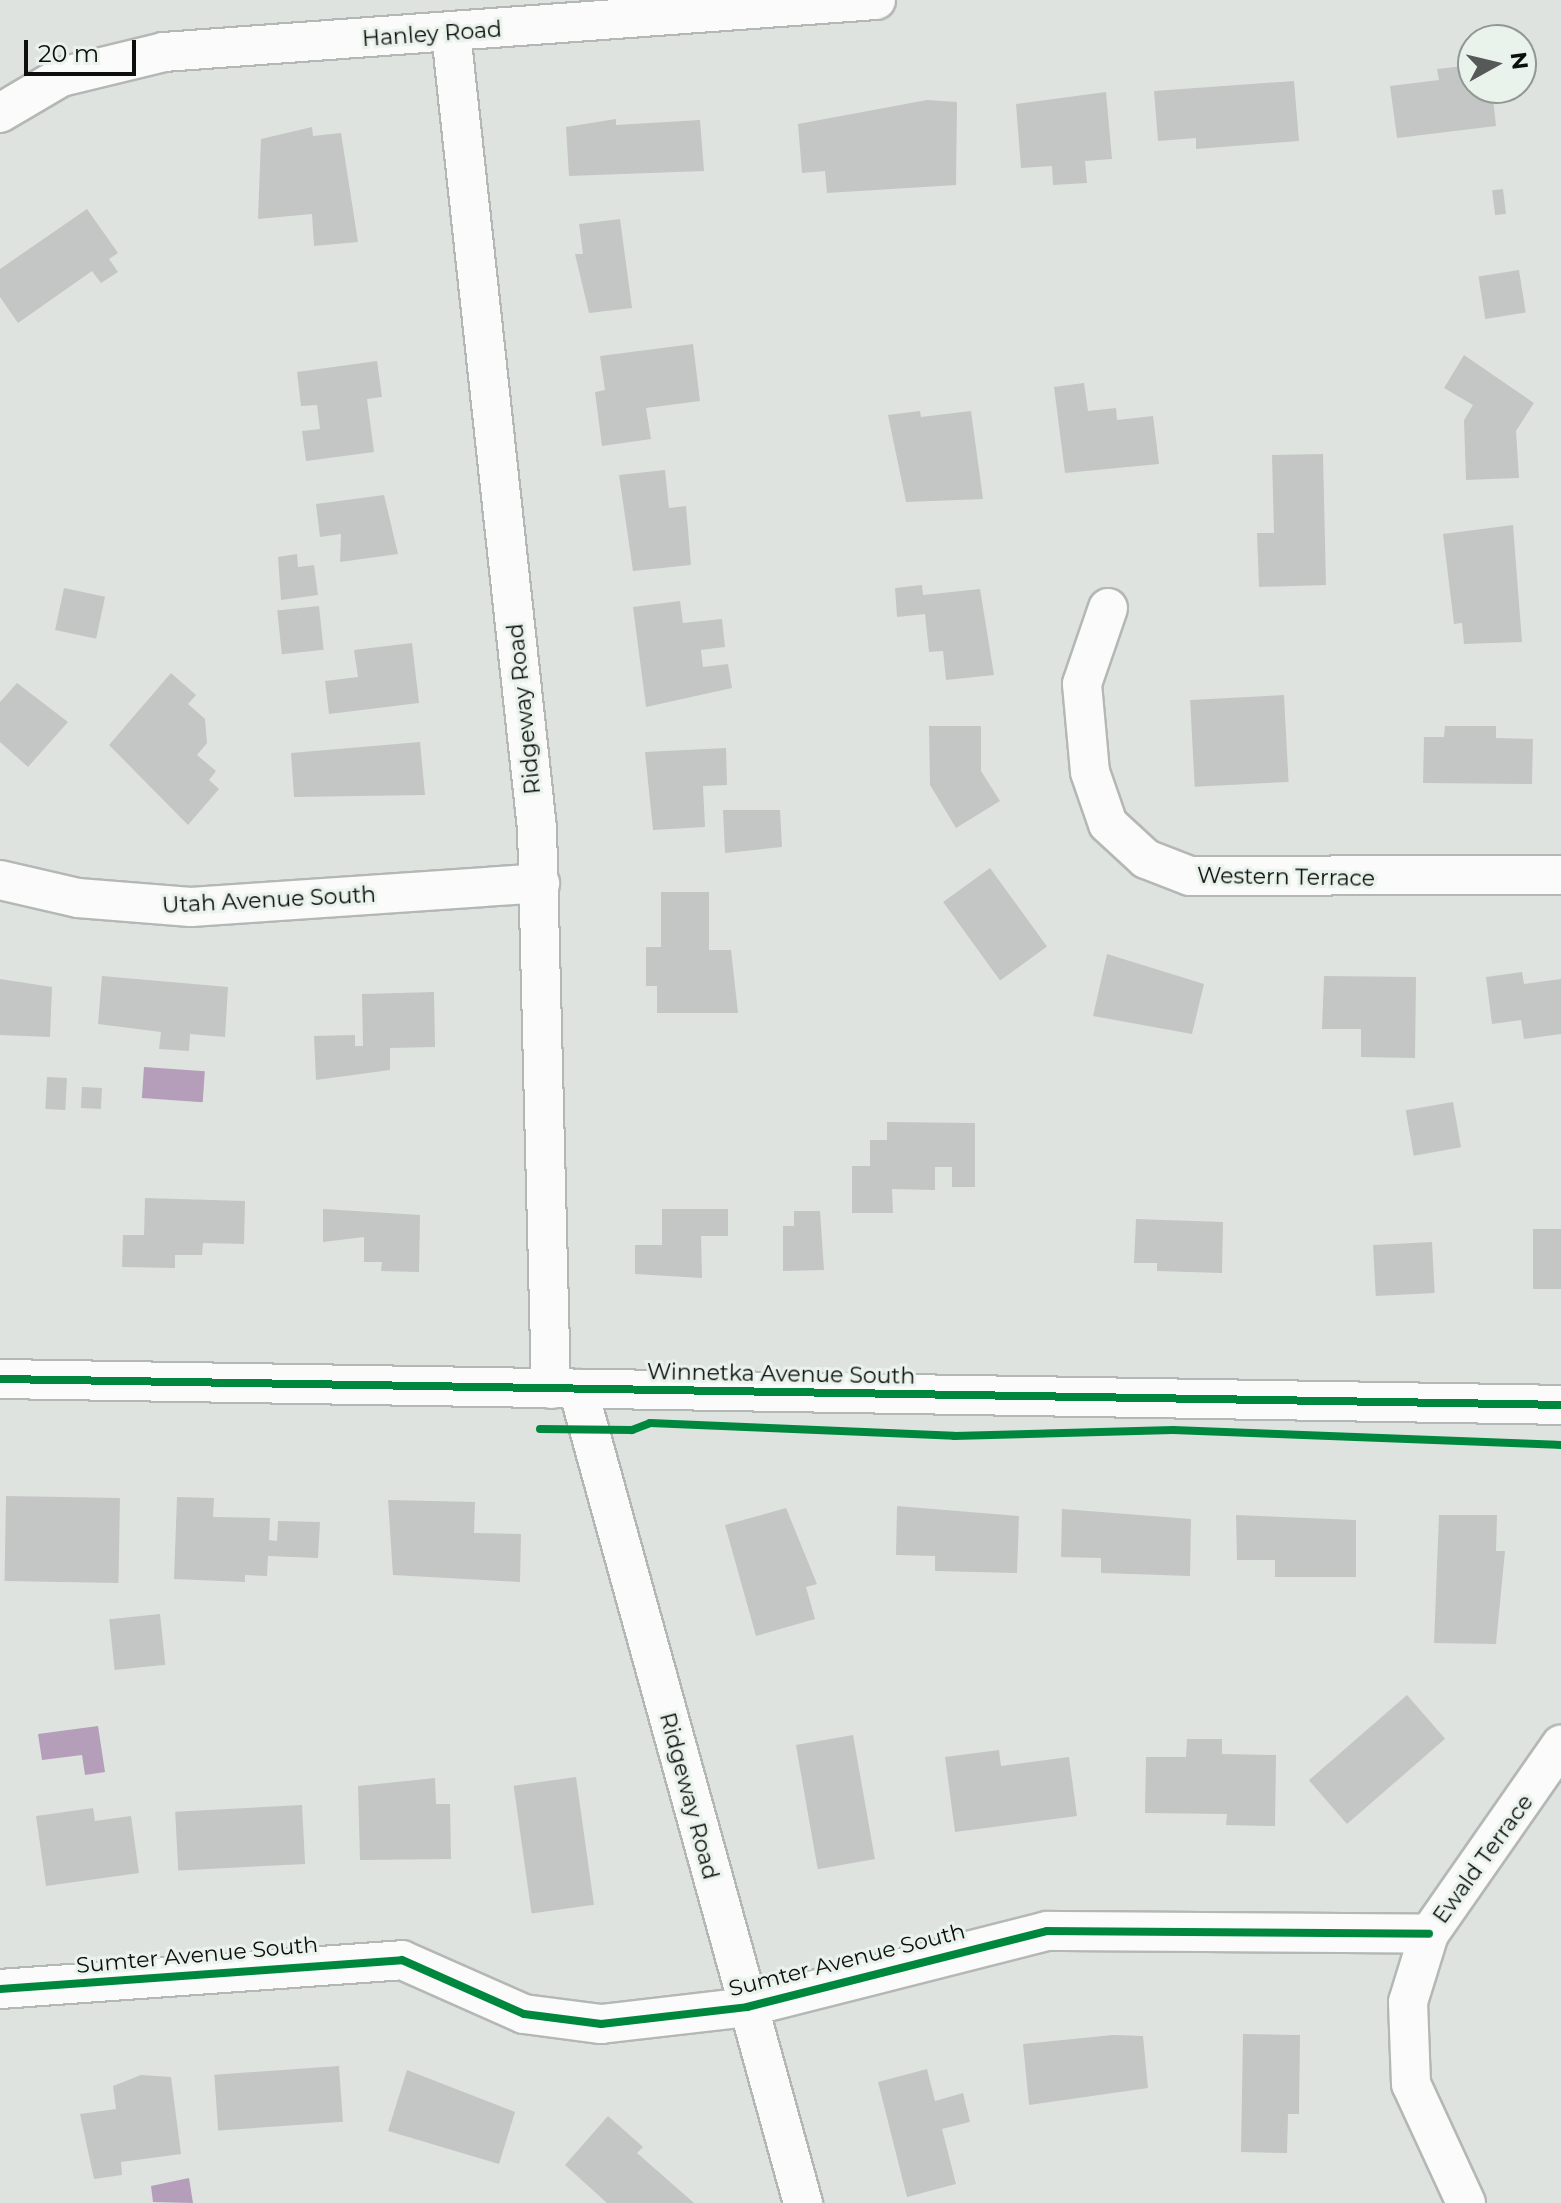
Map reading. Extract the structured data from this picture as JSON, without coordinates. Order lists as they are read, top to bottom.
{
  "streets": {
    "street": [
      "Hanley Road",
      "Ridgeway Road",
      "Western Terrace",
      "Utah Avenue South",
      "Winnetka Avenue South",
      "Ewald Terrace",
      "Sumter Avenue South"
    ]
  },
  "crossings": [
    ["Hanley Road", "Ridgeway Road"],
    ["Ridgeway Road", "Utah Avenue South"],
    ["Ridgeway Road", "Winnetka Avenue South"],
    ["Ridgeway Road", "Sumter Avenue South"],
    ["Ewald Terrace", "Sumter Avenue South"]
  ],
  "scale_bar": "20 m",
  "north": "right"
}
